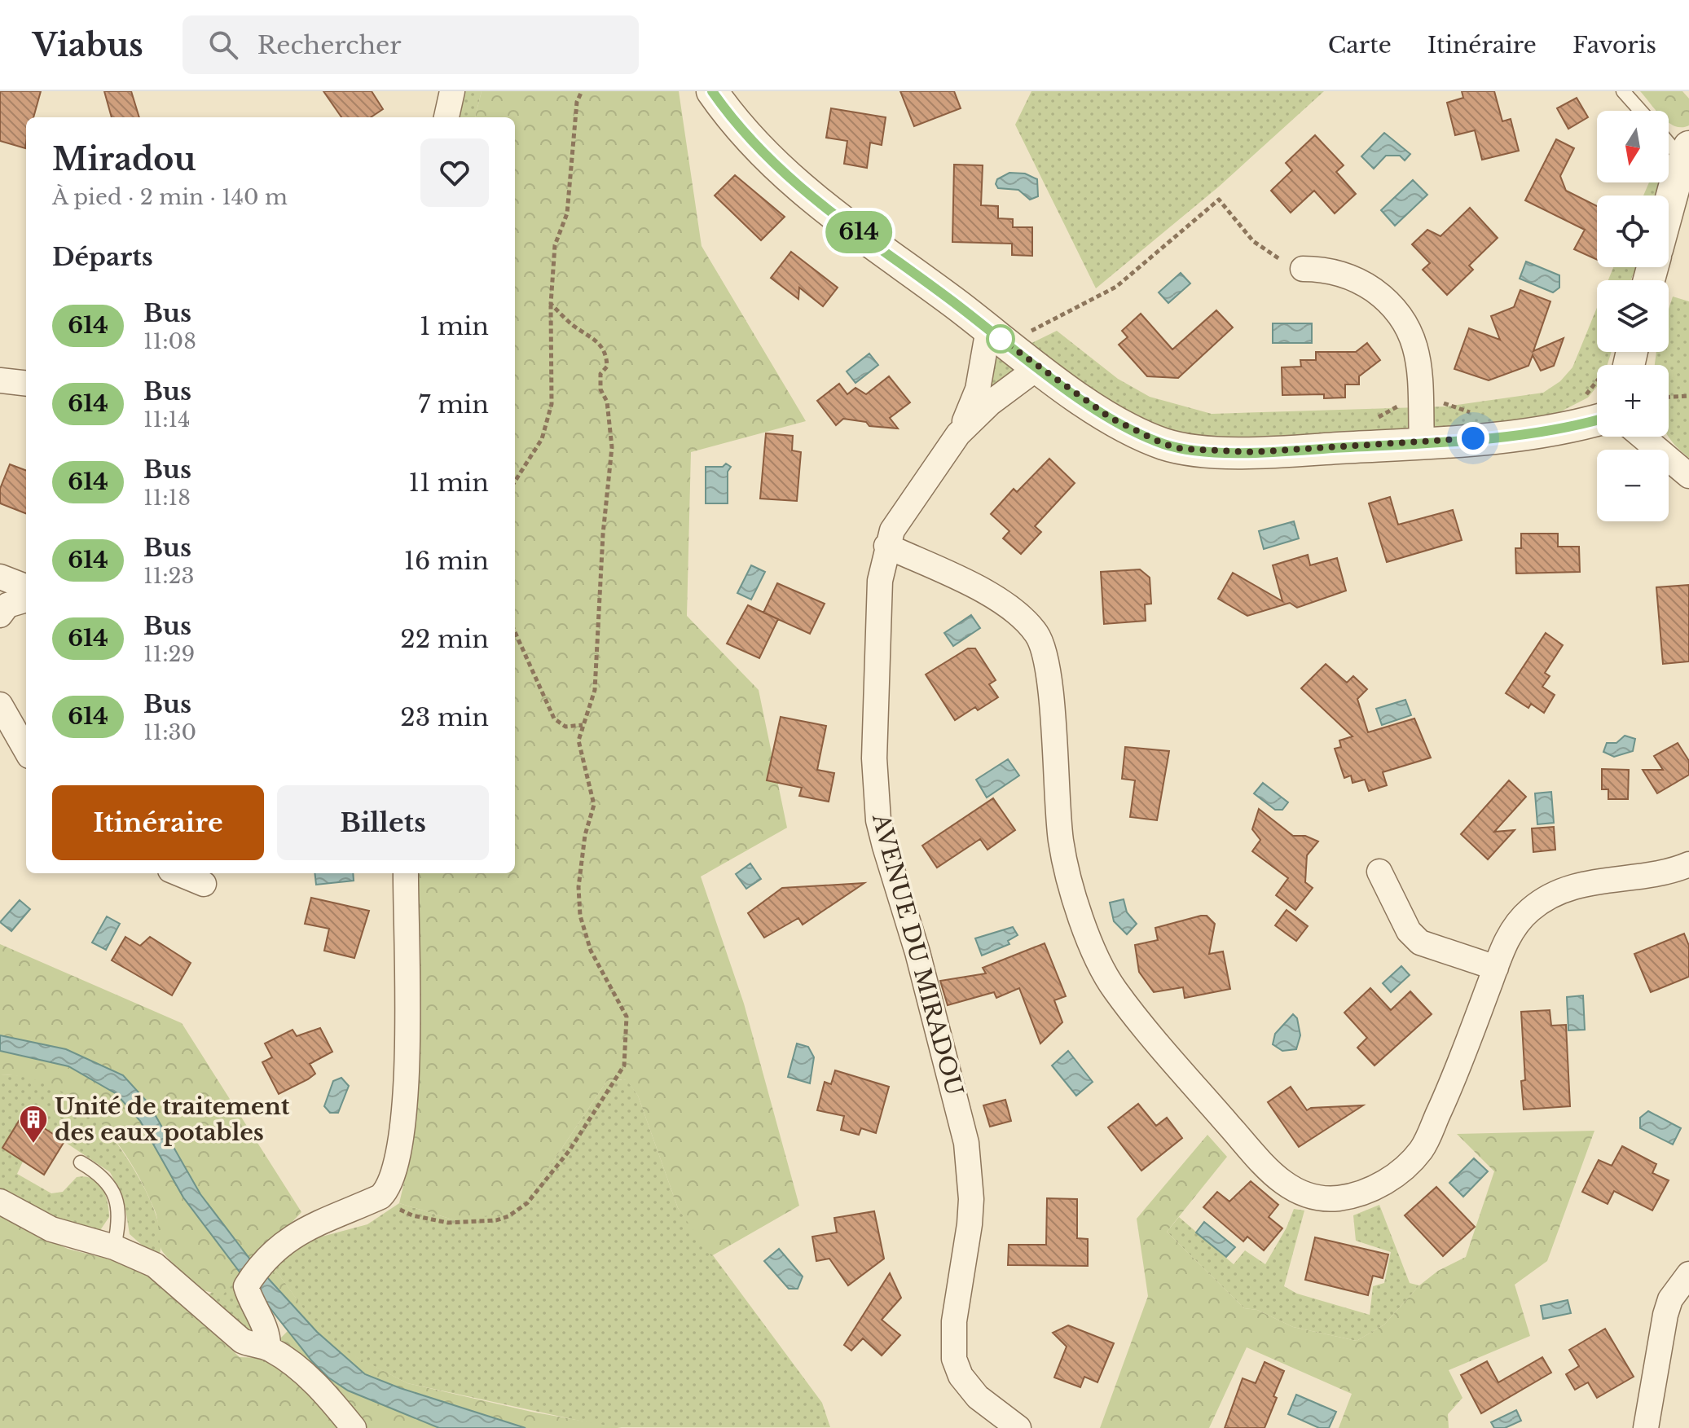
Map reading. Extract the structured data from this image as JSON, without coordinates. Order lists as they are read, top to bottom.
{
  "streets": {
    "street": ["AVENUE DU MIRADOU"]
  },
  "places": {
    "building": ["Unité de traitement des eaux potables"]
  },
  "lines": ["bus line 614"],
  "north": "bottom",
  "page": {
    "header": "Viabus",
    "search": "Rechercher",
    "nav": ["Carte", "Itinéraire", "Favoris"],
    "on_map": "614",
    "map_buttons": ["+", "−"],
    "heading": [
      ["Miradou", "À pied · 2 min · 140 m"],
      "Départs"
    ],
    "list": [
      {
        "mark": "614",
        "name": "Bus",
        "note": "11:08",
        "value": "1 min"
      },
      {
        "mark": "614",
        "name": "Bus",
        "note": "11:14",
        "value": "7 min"
      },
      {
        "mark": "614",
        "name": "Bus",
        "note": "11:18",
        "value": "11 min"
      },
      {
        "mark": "614",
        "name": "Bus",
        "note": "11:23",
        "value": "16 min"
      },
      {
        "mark": "614",
        "name": "Bus",
        "note": "11:29",
        "value": "22 min"
      },
      {
        "mark": "614",
        "name": "Bus",
        "note": "11:30",
        "value": "23 min"
      }
    ],
    "buttons": ["Itinéraire", "Billets"]
  }
}
